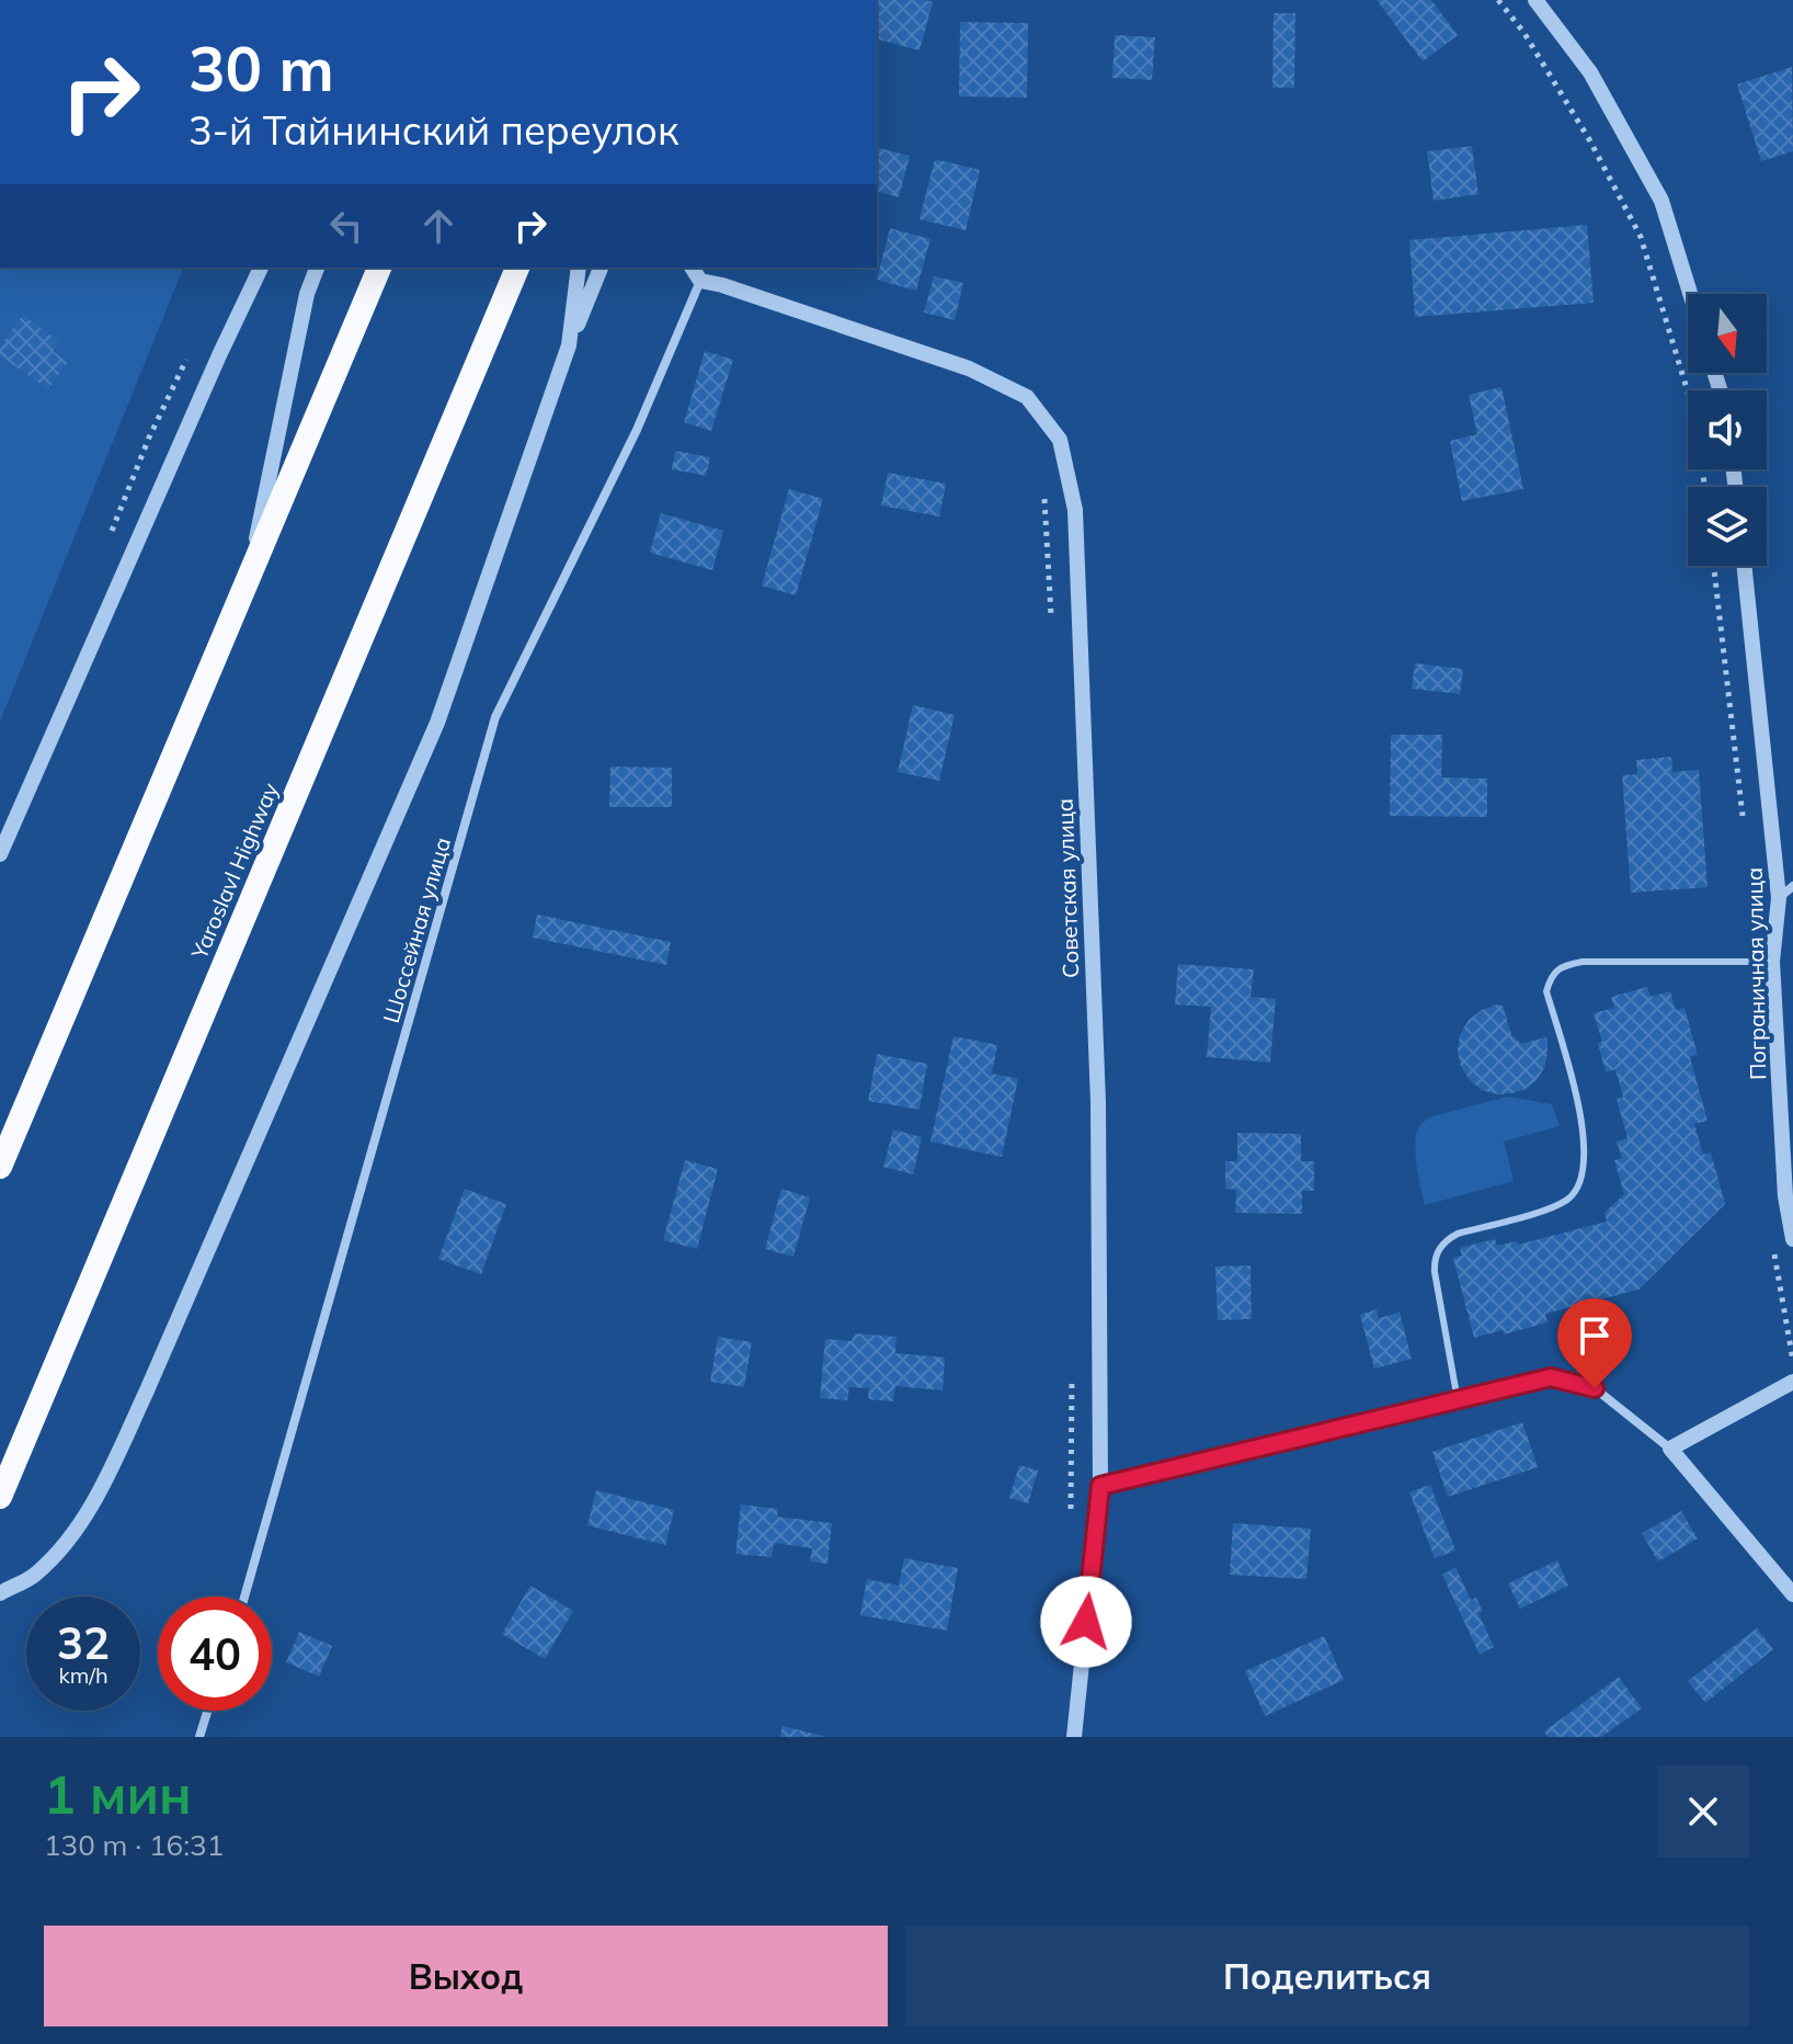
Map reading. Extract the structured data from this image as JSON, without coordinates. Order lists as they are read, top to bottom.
{
  "streets": {
    "highway": ["Yaroslavl Highway"],
    "street": ["Советская улица", "Шоссейная улица", "Пограничная улица"]
  },
  "crossings": [
    ["Советская улица", "Шоссейная улица"]
  ],
  "north": "bottom",
  "page": {
    "turn": ["30 m", "3-й Тайнинский переулок"],
    "speed": "32 km/h",
    "limit": "40",
    "heading": ["1 мин", "130 m · 16:31"],
    "buttons": ["Выход", "Поделиться"]
  }
}
